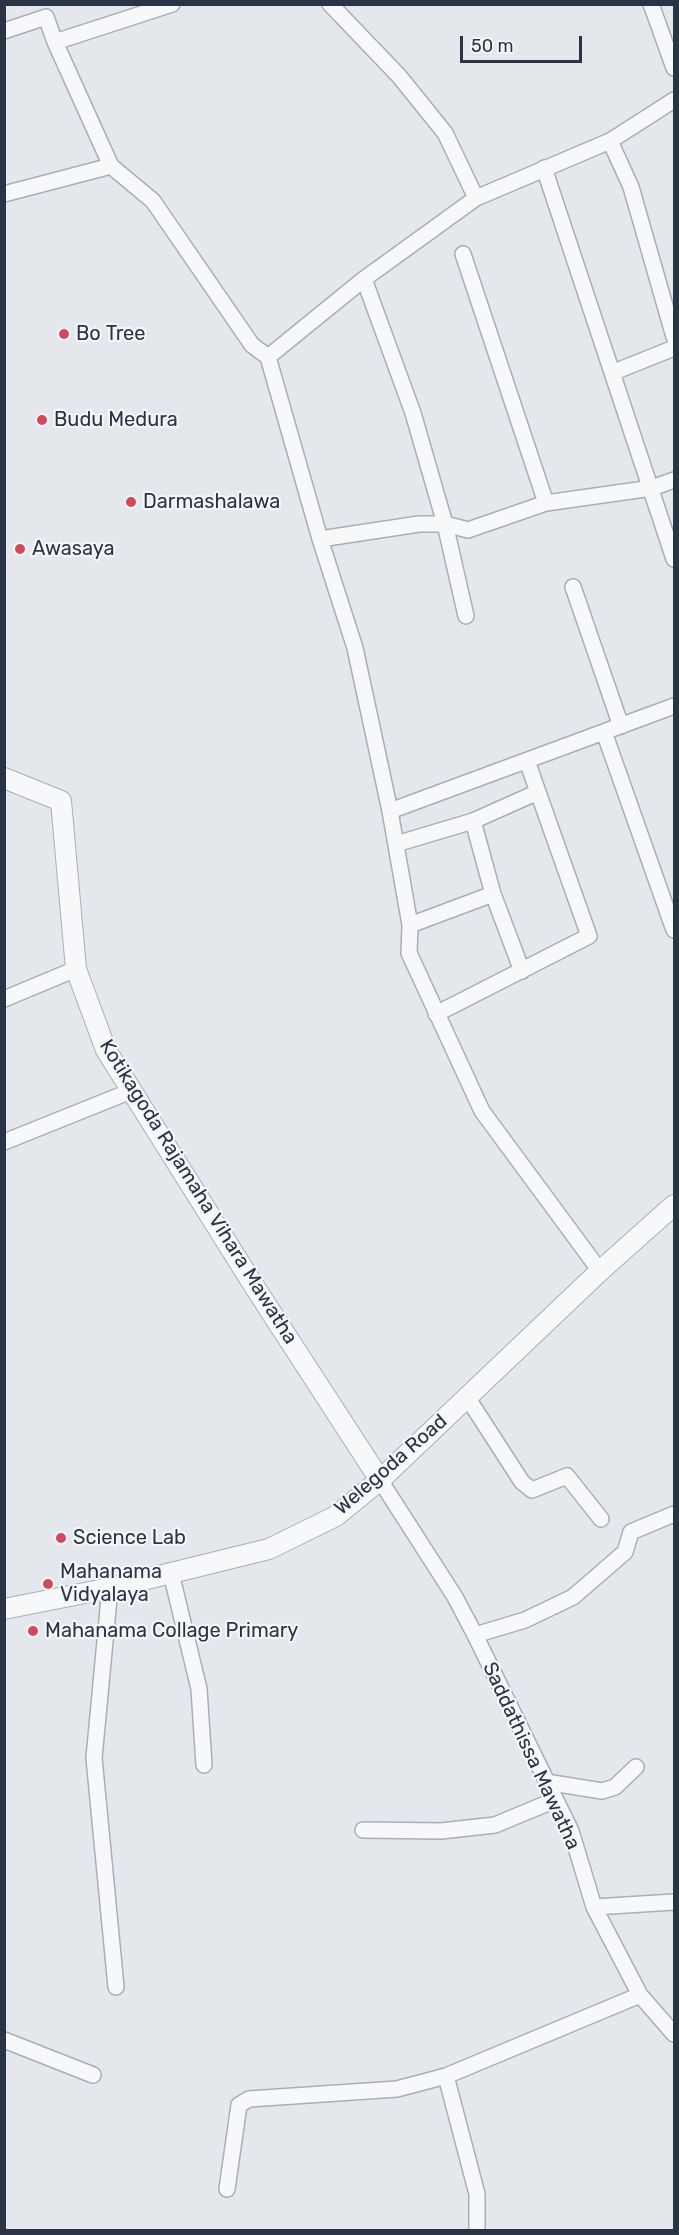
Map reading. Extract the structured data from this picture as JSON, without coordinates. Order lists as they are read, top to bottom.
{
  "streets": {
    "street": ["Kotikagoda Rajamaha Vihara Mawatha", "Welegoda Road", "Saddathissa Mawatha"]
  },
  "crossings": [
    ["Kotikagoda Rajamaha Vihara Mawatha", "Welegoda Road"],
    ["Kotikagoda Rajamaha Vihara Mawatha", "Saddathissa Mawatha"],
    ["Welegoda Road", "Saddathissa Mawatha"]
  ],
  "places": [
    "Bo Tree",
    "Budu Medura",
    "Darmashalawa",
    "Awasaya",
    "Science Lab",
    "Mahanama Vidyalaya",
    "Mahanama Collage Primary"
  ],
  "scale_bar": "50 m"
}
